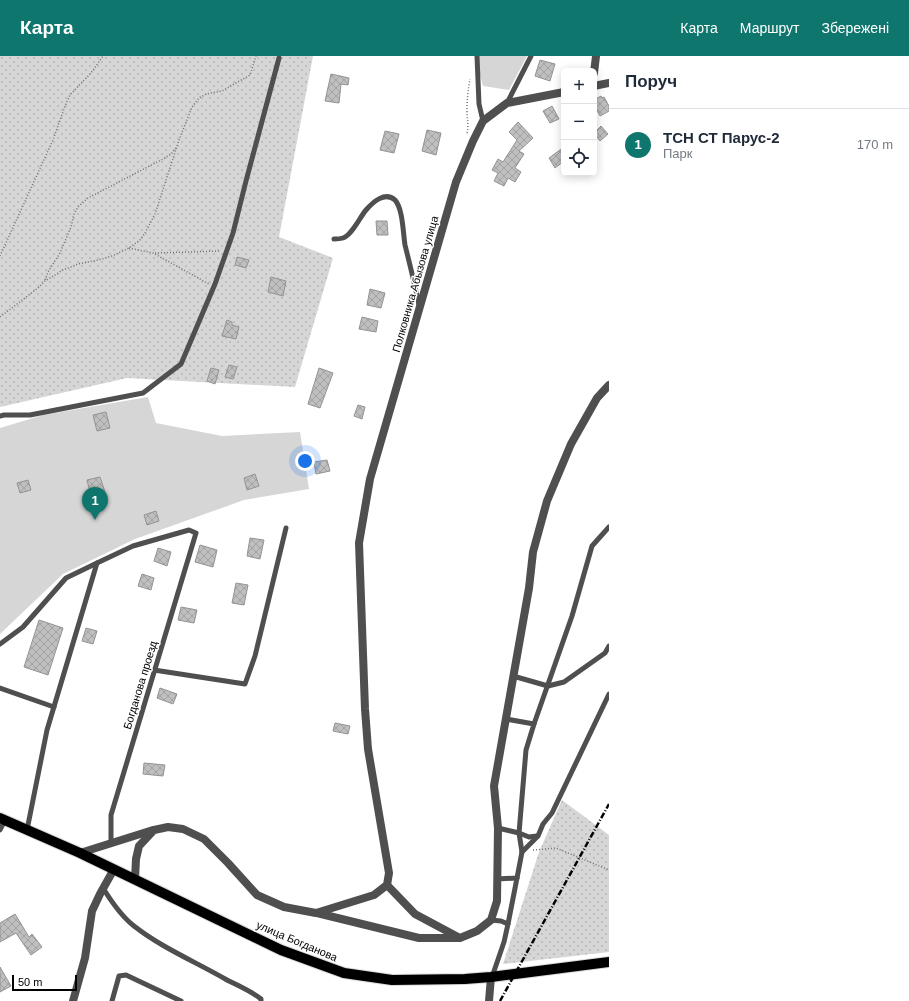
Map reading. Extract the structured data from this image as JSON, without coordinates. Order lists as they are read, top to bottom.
{
  "streets": {
    "main road": ["улица Богданова"],
    "street": ["Полковника Абызова улица"],
    "lane": ["Богданова проезд"]
  },
  "scale_bar": "50 m",
  "page": {
    "header": "Карта",
    "nav": ["Карта", "Маршрут", "Збережені"],
    "heading": "Поруч",
    "map_buttons": ["+", "−"],
    "list": [
      {
        "mark": "1",
        "name": "ТСН СТ Парус-2",
        "note": "Парк",
        "value": "170 m"
      }
    ],
    "pins": "1",
    "scale": "50 m"
  }
}
